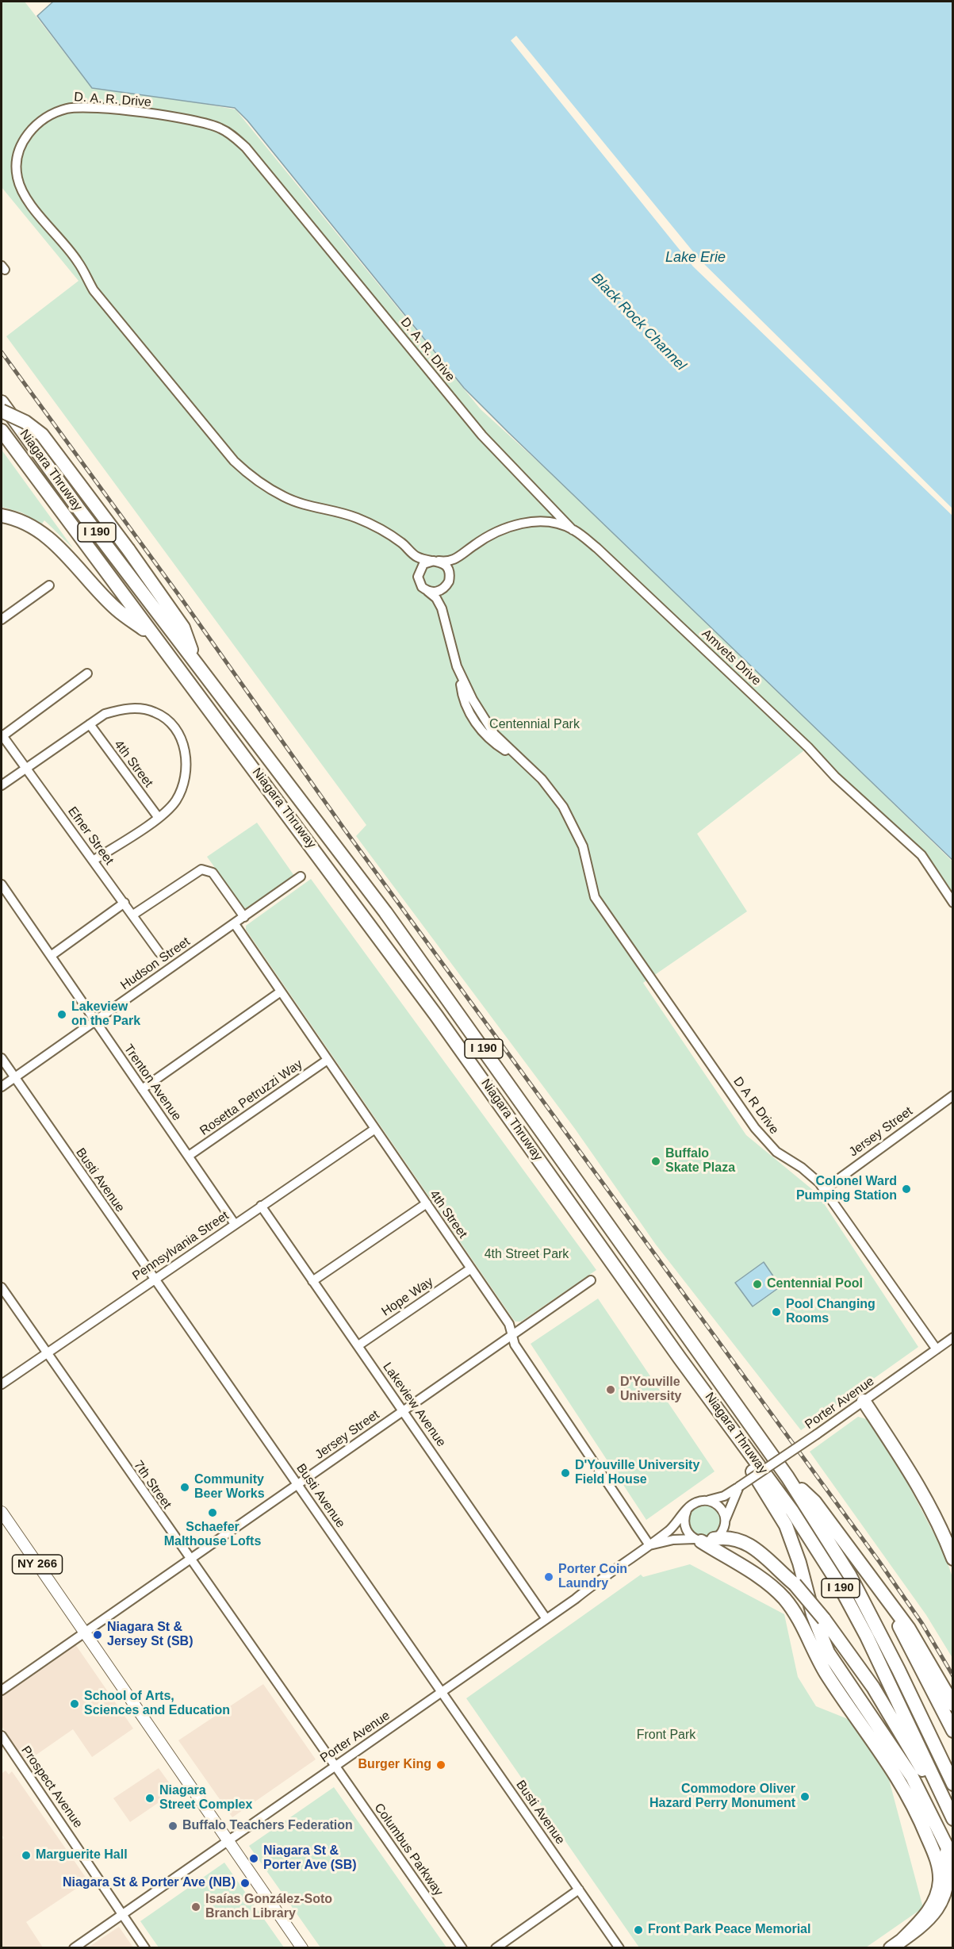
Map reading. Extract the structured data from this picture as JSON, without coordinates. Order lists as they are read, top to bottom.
{
  "streets": {
    "highway": ["Niagara Thruway", "I 190"],
    "main road": ["NY 266"],
    "street": [
      "D. A. R. Drive",
      "Amvets Drive",
      "4th Street",
      "Efner Street",
      "Hudson Street",
      "Trenton Avenue",
      "Rosetta Petruzzi Way",
      "D A R Drive",
      "Jersey Street",
      "Busti Avenue",
      "Pennsylvania Street",
      "Hope Way",
      "Porter Avenue",
      "Lakeview Avenue",
      "7th Street",
      "Prospect Avenue",
      "Columbus Parkway"
    ]
  },
  "crossings": [
    ["D. A. R. Drive", "Amvets Drive"],
    ["4th Street", "Hudson Street"],
    ["4th Street", "Rosetta Petruzzi Way"],
    ["4th Street", "Jersey Street"],
    ["4th Street", "Pennsylvania Street"],
    ["4th Street", "Hope Way"],
    ["4th Street", "Porter Avenue"],
    ["Hudson Street", "Trenton Avenue"],
    ["Hudson Street", "Busti Avenue"],
    ["Trenton Avenue", "Rosetta Petruzzi Way"],
    ["Trenton Avenue", "Pennsylvania Street"],
    ["D A R Drive", "Jersey Street"],
    ["D A R Drive", "Porter Avenue"],
    ["Jersey Street", "Busti Avenue"],
    ["Jersey Street", "Lakeview Avenue"],
    ["Jersey Street", "7th Street"],
    ["Jersey Street", "NY 266"],
    ["Busti Avenue", "Pennsylvania Street"],
    ["Busti Avenue", "Porter Avenue"],
    ["Pennsylvania Street", "Lakeview Avenue"],
    ["Pennsylvania Street", "7th Street"],
    ["Hope Way", "Lakeview Avenue"],
    ["Porter Avenue", "Lakeview Avenue"],
    ["Porter Avenue", "7th Street"],
    ["Porter Avenue", "NY 266"],
    ["Porter Avenue", "Prospect Avenue"],
    ["Porter Avenue", "Columbus Parkway"],
    ["7th Street", "Columbus Parkway"]
  ],
  "water": ["Lake Erie", "Black Rock Channel"],
  "parks": ["Centennial Park", "4th Street Park", "Front Park"],
  "places": [
    "Lakeview on the Park",
    "Buffalo Skate Plaza",
    "Colonel Ward Pumping Station",
    "Centennial Pool",
    "Pool Changing Rooms",
    "D'Youville University",
    "D'Youville University Field House",
    "Community Beer Works",
    "Schaefer Malthouse Lofts",
    "Porter Coin Laundry",
    "Niagara St & Jersey St (SB)",
    "School of Arts, Sciences and Education",
    "Burger King",
    "Commodore Oliver Hazard Perry Monument",
    "Niagara Street Complex",
    "Buffalo Teachers Federation",
    "Marguerite Hall",
    "Niagara St & Porter Ave (SB)",
    "Niagara St & Porter Ave (NB)",
    "Isaías González-Soto Branch Library",
    "Front Park Peace Memorial"
  ]
}
